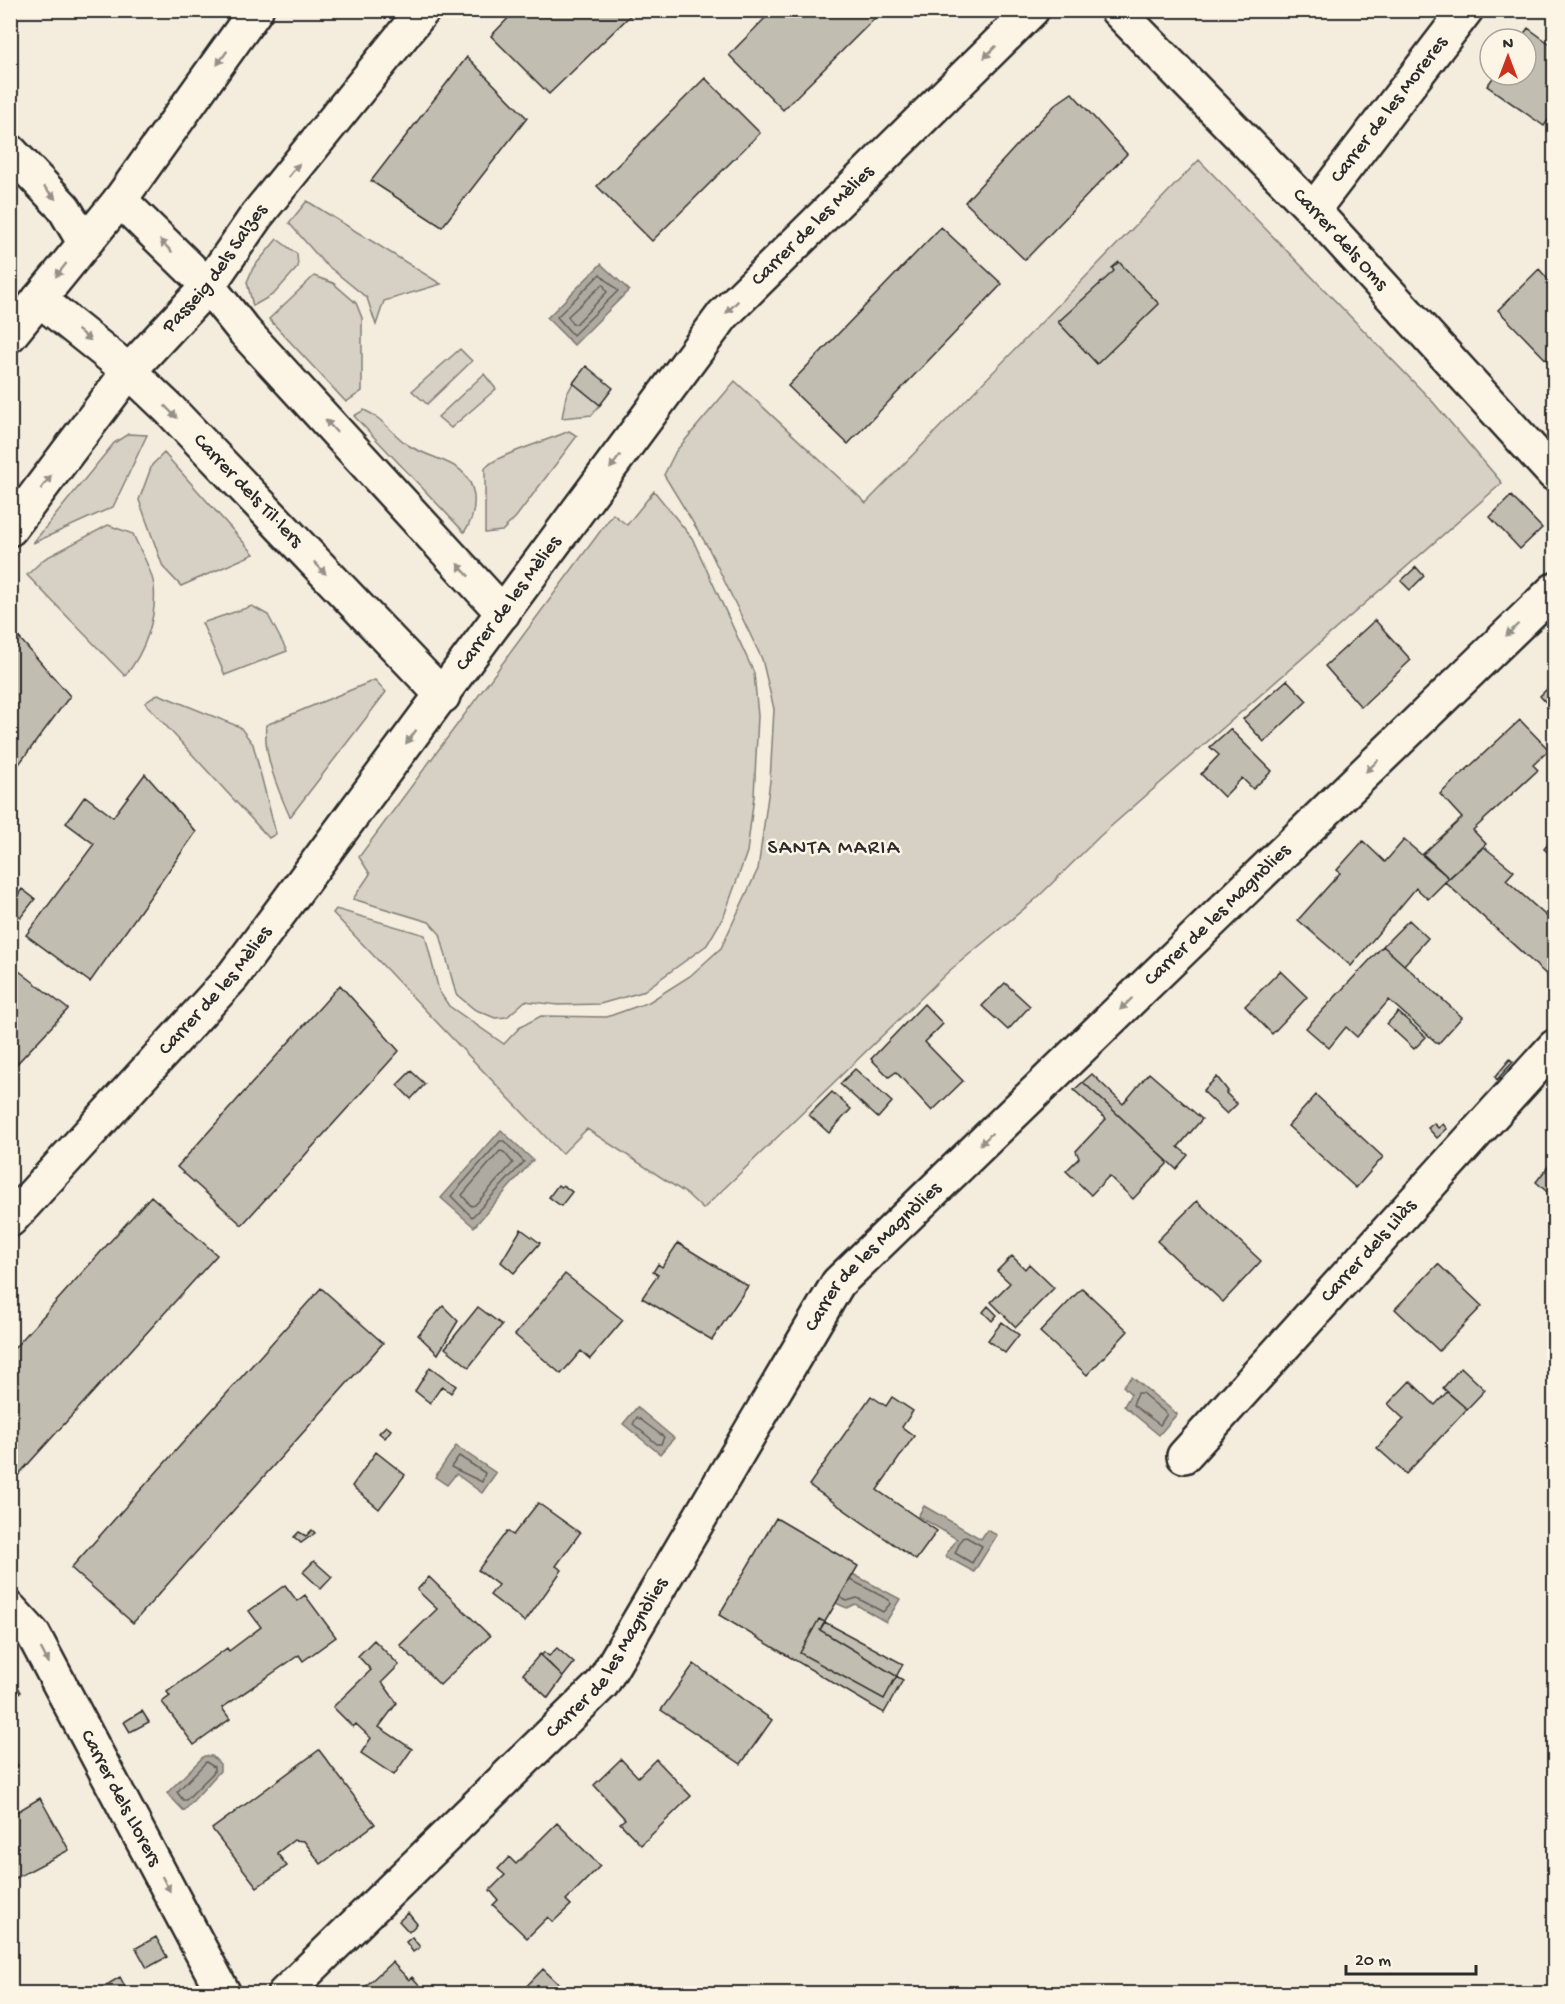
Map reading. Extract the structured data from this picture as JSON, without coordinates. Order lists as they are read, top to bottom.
{
  "streets": {
    "street": [
      "Carrer de les Moreres",
      "Carrer de les Mèlies",
      "Carrer dels Oms",
      "Passeig dels Salzes",
      "Carrer dels Til·lers",
      "Carrer de les Magnòlies",
      "Carrer dels Lilàs",
      "Carrer dels Llorers"
    ]
  },
  "crossings": [
    ["Carrer de les Moreres", "Carrer dels Oms"],
    ["Carrer de les Mèlies", "Carrer dels Til·lers"],
    ["Passeig dels Salzes", "Carrer dels Til·lers"]
  ],
  "one_way": ["Carrer de les Mèlies", "Carrer de les Magnòlies", "Carrer dels Llorers"],
  "districts": ["SANTA MARIA"],
  "scale_bar": "20 m",
  "north": "top"
}
